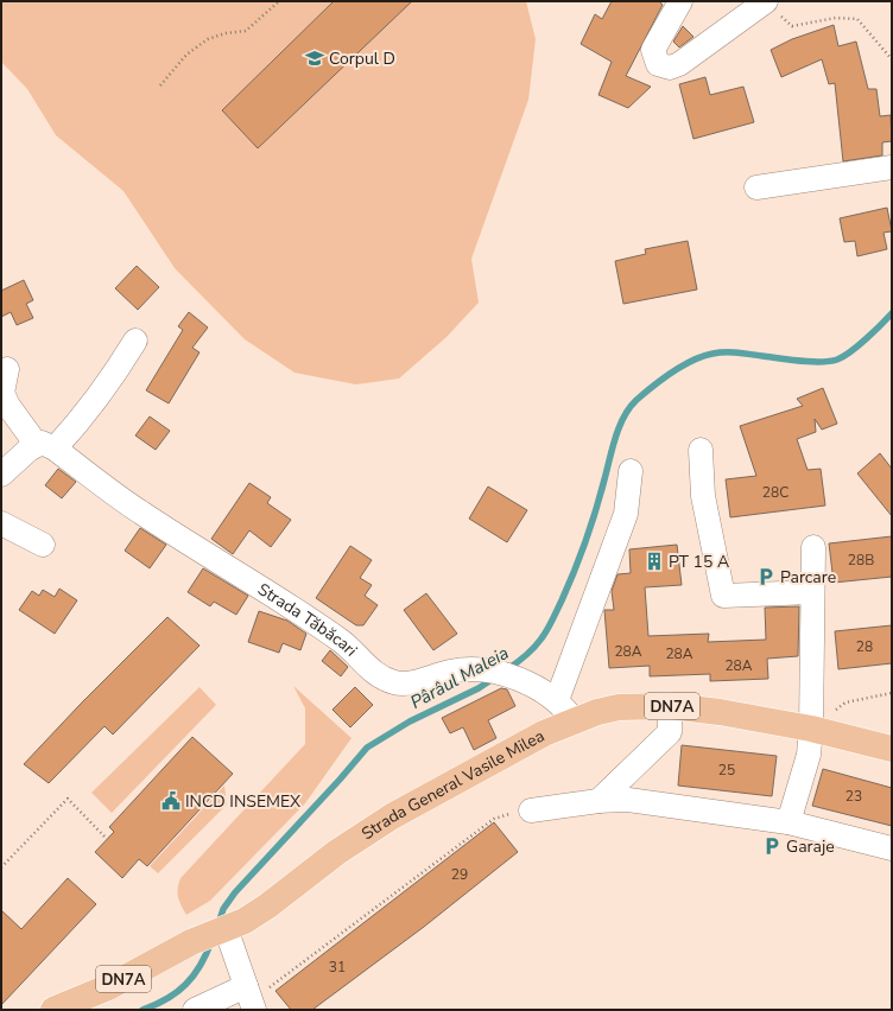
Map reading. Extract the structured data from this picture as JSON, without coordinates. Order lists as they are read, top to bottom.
{
  "streets": {
    "main road": ["DN7A", "Strada General Vasile Milea"],
    "street": ["Strada Tăbăcari"]
  },
  "crossings": [
    ["Strada Tăbăcari", "Strada General Vasile Milea"]
  ],
  "water": ["Pârâul Maleia"],
  "places": {
    "school or university": ["Corpul D"],
    "building": ["PT 15 A"],
    "parking": ["Parcare", "Garaje"],
    "public building": ["INCD INSEMEX"]
  },
  "house_numbers": [
    "28C",
    "28B",
    "28",
    "28A",
    "28A",
    "28A",
    "25",
    "23",
    "29",
    "31"
  ]
}
